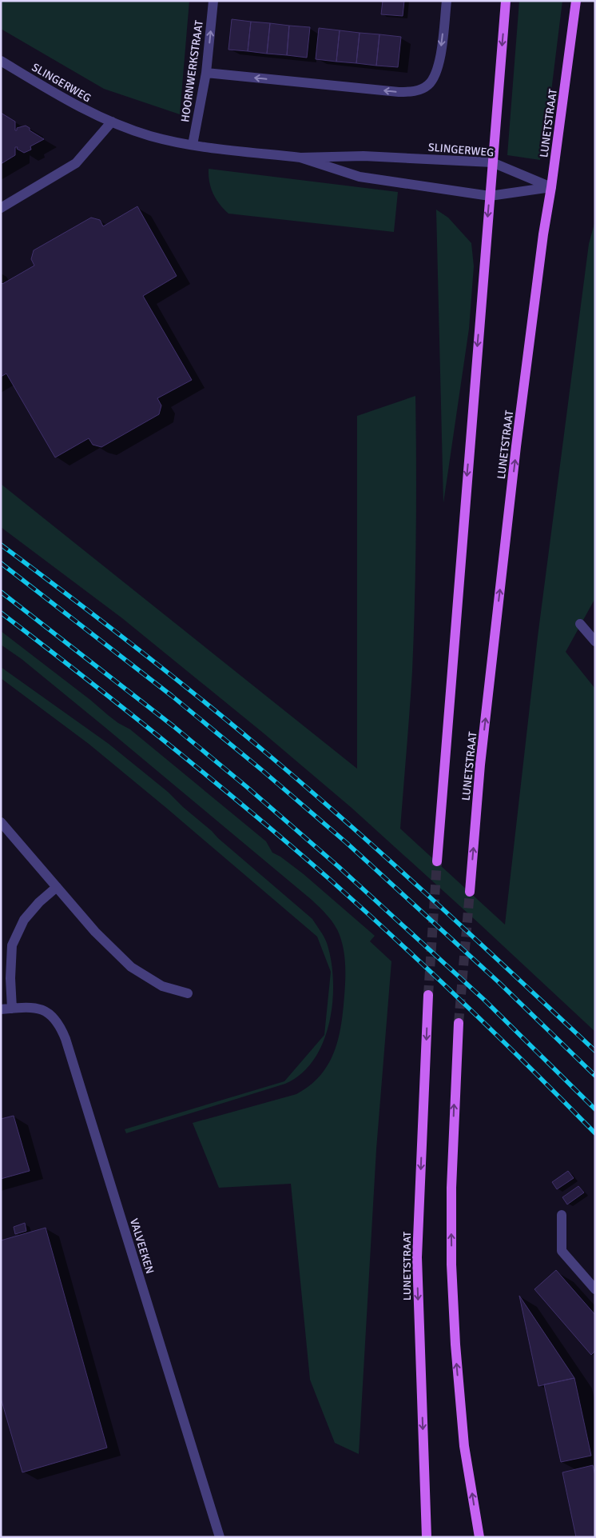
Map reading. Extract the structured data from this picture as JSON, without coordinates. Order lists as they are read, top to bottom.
{
  "streets": {
    "main road": ["LUNETSTRAAT"],
    "street": ["HOORNWERKSTRAAT", "SLINGERWEG", "VALVEEKEN"]
  },
  "crossings": [
    ["HOORNWERKSTRAAT", "SLINGERWEG"],
    ["SLINGERWEG", "LUNETSTRAAT"]
  ],
  "one_way": ["HOORNWERKSTRAAT"]
}
